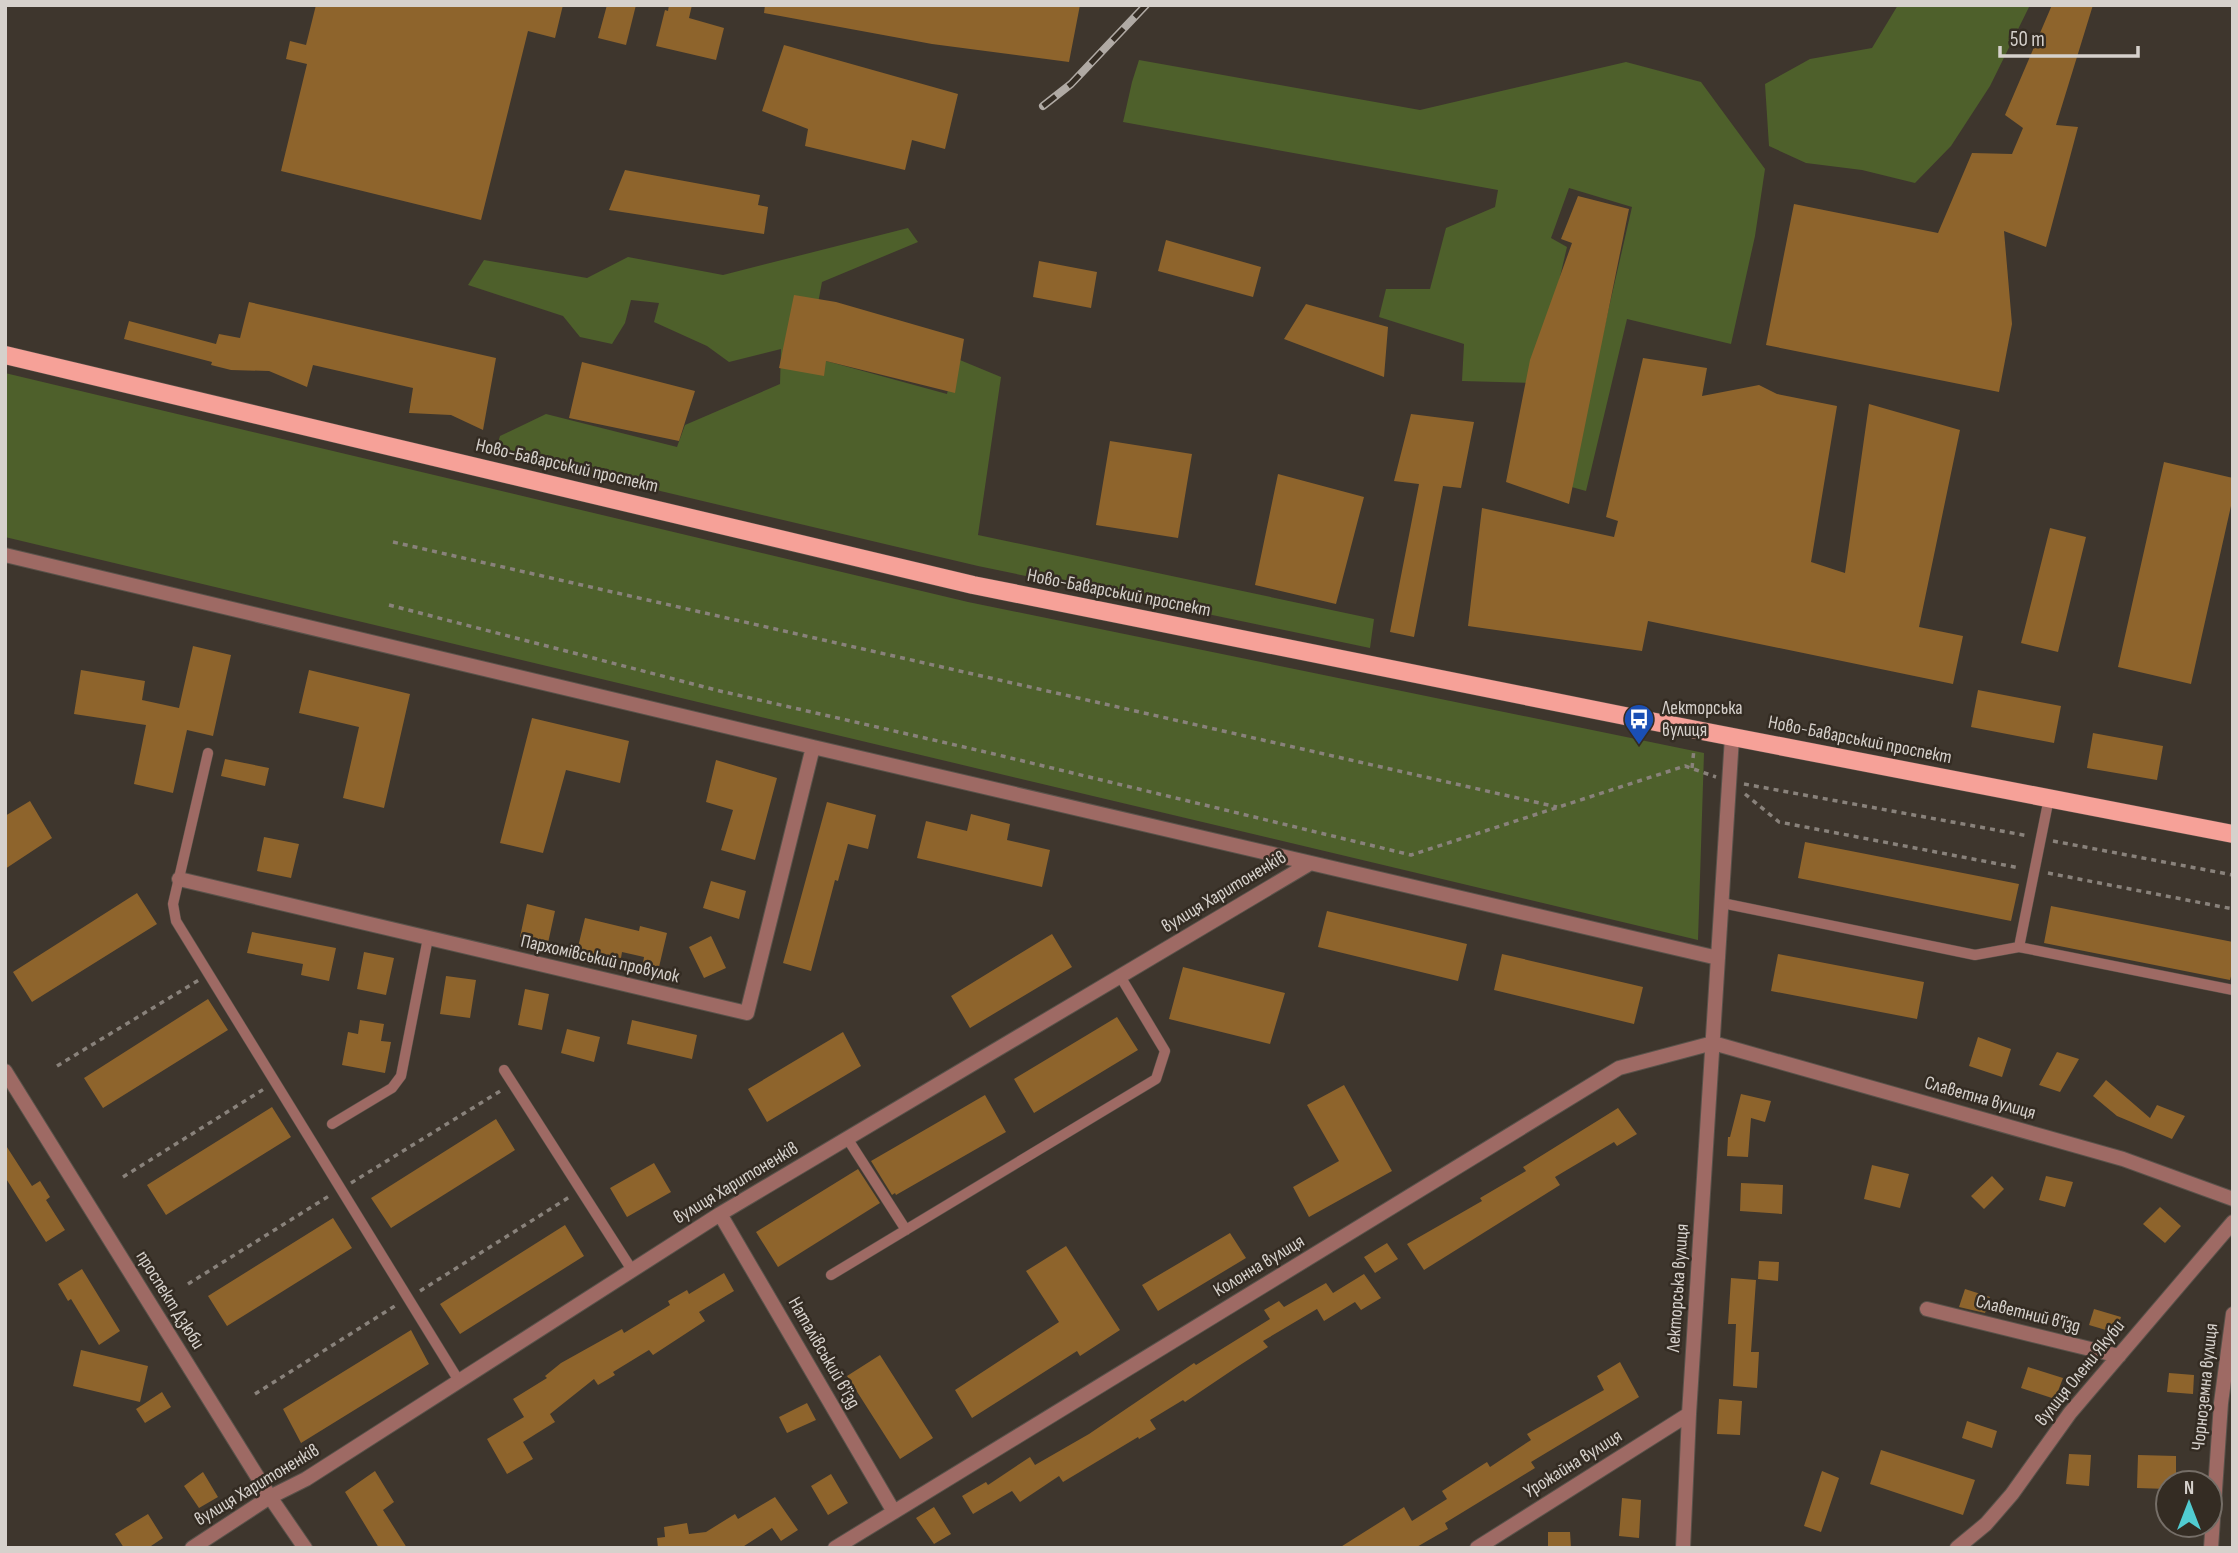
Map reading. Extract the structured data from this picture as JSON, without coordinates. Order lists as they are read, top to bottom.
{
  "streets": {
    "main road": ["Ново-Баварський проспект"],
    "street": [
      "вулиця Харитоненків",
      "Пархомівський провулок",
      "Славетна вулиця",
      "Колонна вулиця",
      "Лекторська вулиця",
      "проспект Дзюби",
      "Славетний в'їзд",
      "Наталівський в'їзд",
      "вулиця Олени Якуби",
      "Чорноземна вулиця",
      "Урожайна вулиця"
    ]
  },
  "crossings": [
    ["Ново-Баварський проспект", "Лекторська вулиця"],
    ["вулиця Харитоненків", "проспект Дзюби"],
    ["вулиця Харитоненків", "Наталівський в'їзд"],
    ["Славетна вулиця", "Колонна вулиця"],
    ["Славетна вулиця", "Лекторська вулиця"],
    ["Колонна вулиця", "Лекторська вулиця"],
    ["Колонна вулиця", "Наталівський в'їзд"],
    ["Лекторська вулиця", "Урожайна вулиця"],
    ["Славетний в'їзд", "вулиця Олени Якуби"]
  ],
  "places": {
    "bus stop": ["Лекторська вулиця"]
  },
  "scale_bar": "50 m",
  "north": "top"
}
